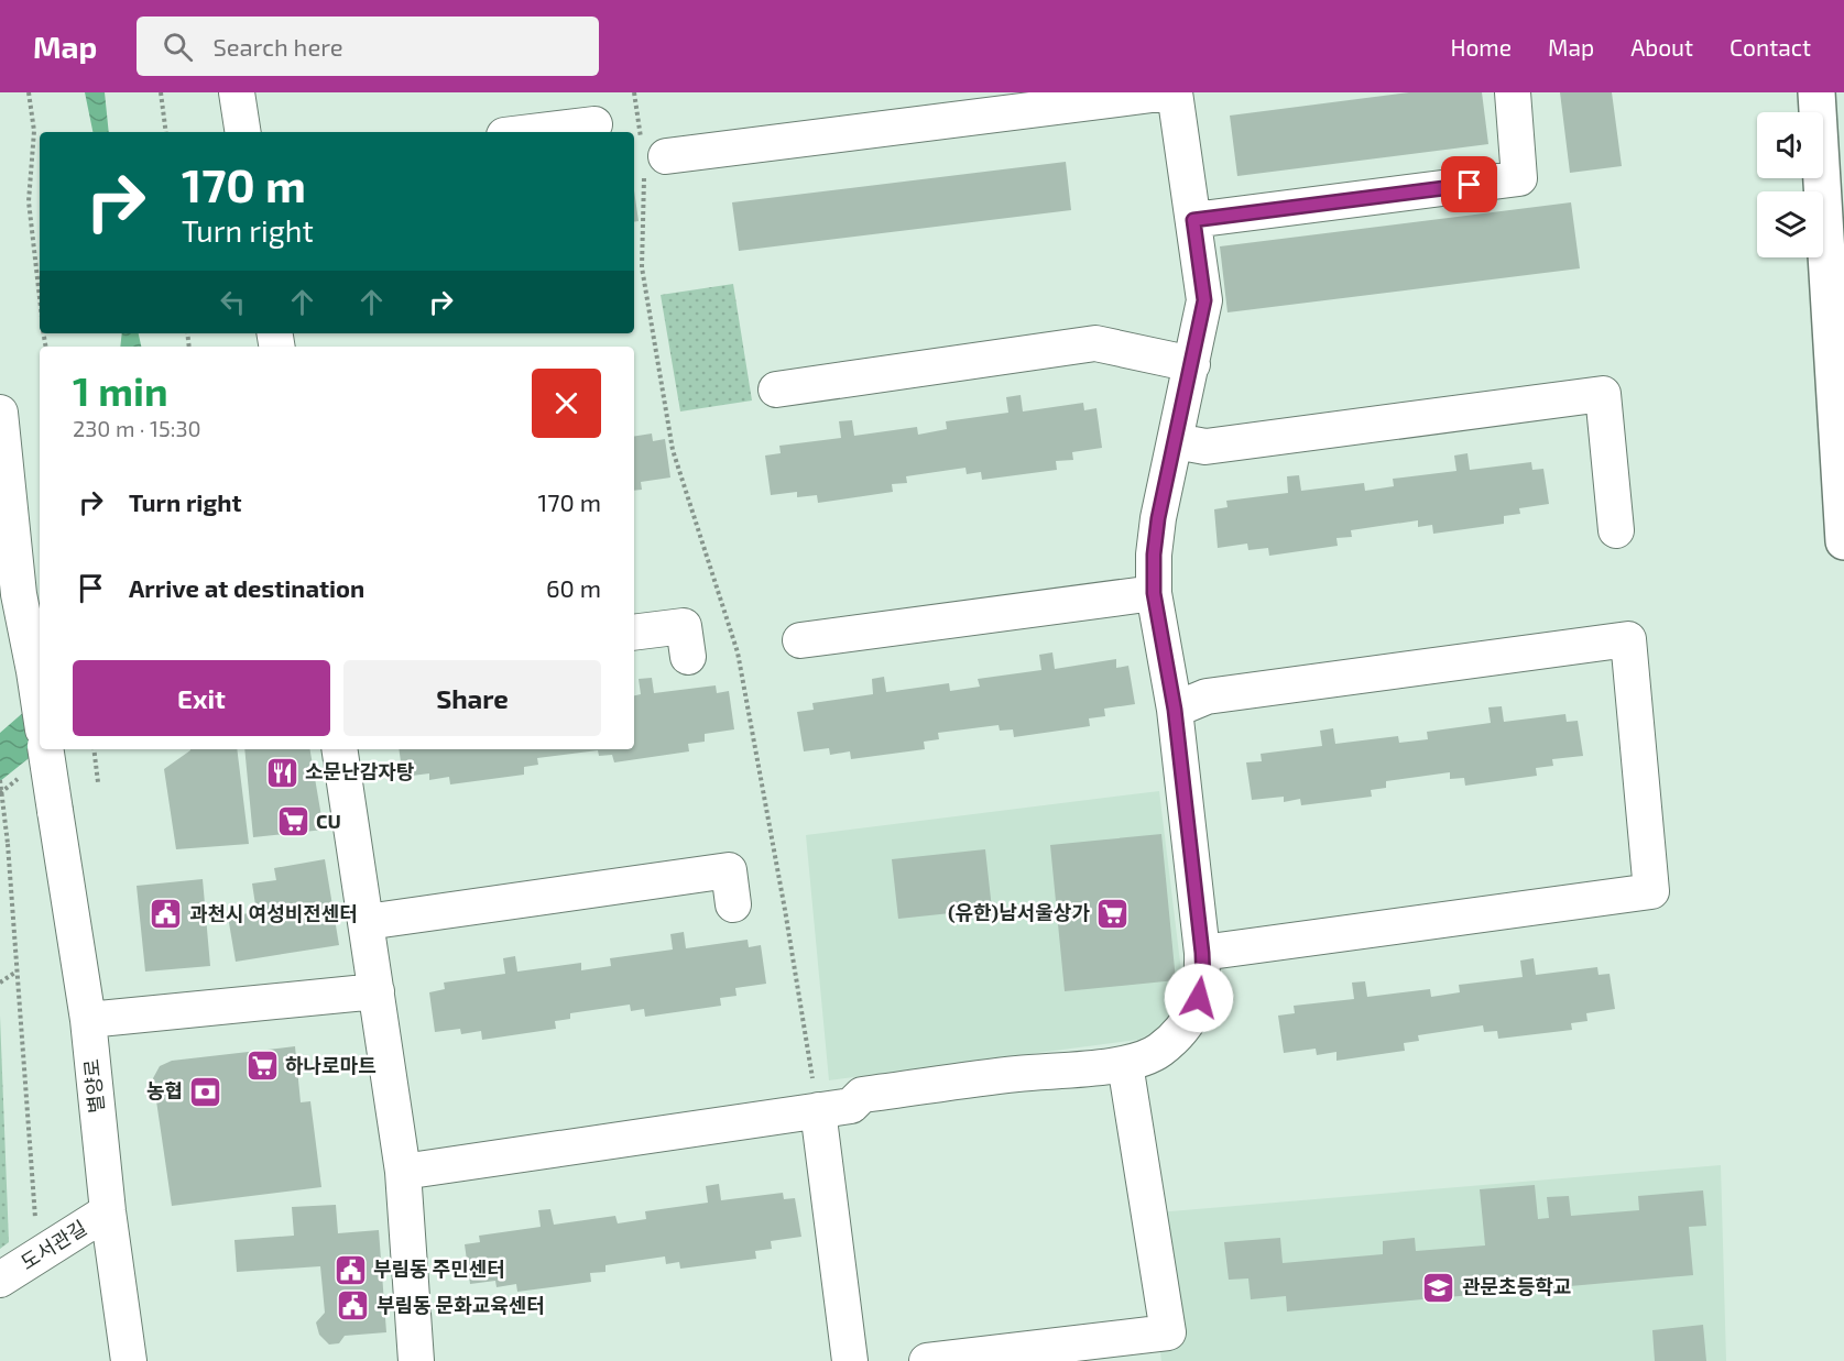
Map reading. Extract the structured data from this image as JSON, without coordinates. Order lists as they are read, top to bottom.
{
  "streets": {
    "street": ["별양로", "도서관길"]
  },
  "crossings": [
    ["별양로", "도서관길"]
  ],
  "places": {
    "restaurant": ["소문난감자탕"],
    "supermarket": ["CU", "(유한)남서울상가", "하나로마트"],
    "public building": ["과천시 여성비전센터", "부림동 주민센터", "부림동 문화교육센터"],
    "bank": ["농협"],
    "school or university": ["관문초등학교"]
  },
  "page": {
    "header": "Map",
    "search": "Search here",
    "nav": [
      "Home",
      "Map",
      "About",
      "Contact"
    ],
    "turn": ["170 m", "Turn right"],
    "heading": ["1 min", "230 m · 15:30"],
    "list": [
      {
        "name": "Turn right",
        "value": "170 m"
      },
      {
        "name": "Arrive at destination",
        "value": "60 m"
      }
    ],
    "buttons": ["Exit", "Share"]
  }
}
